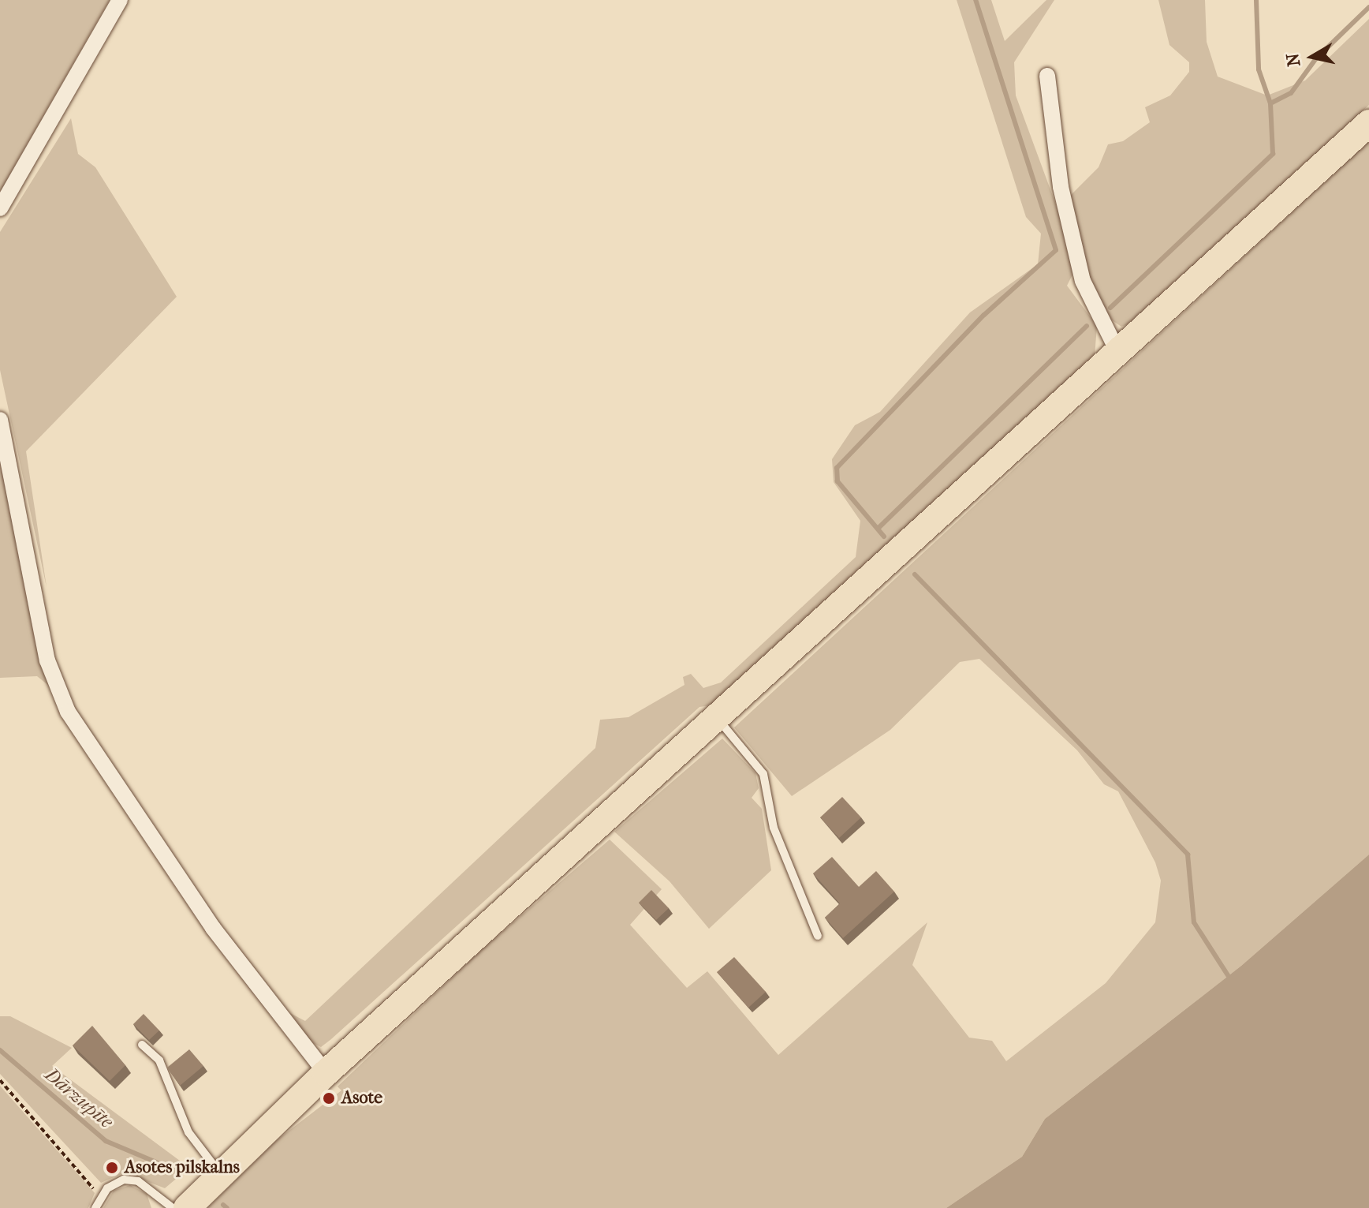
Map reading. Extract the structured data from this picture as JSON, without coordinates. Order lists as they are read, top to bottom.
{
  "water": ["Dārzupīte"],
  "places": ["Asote", "Asotes pilskalns"],
  "north": "left"
}
